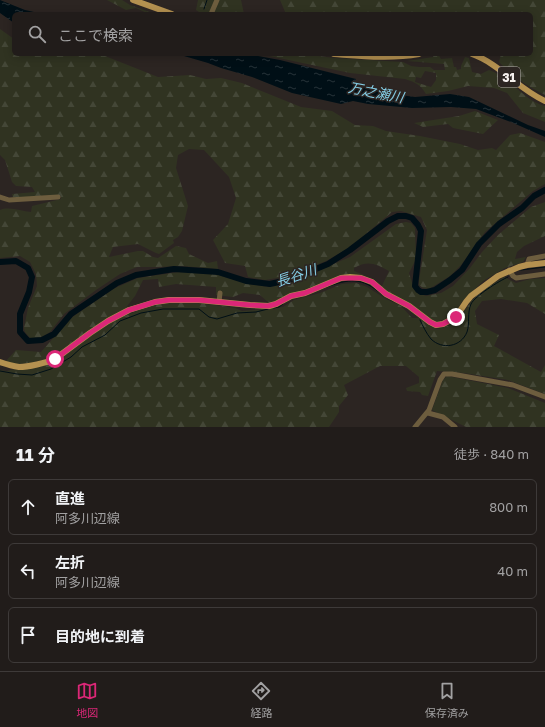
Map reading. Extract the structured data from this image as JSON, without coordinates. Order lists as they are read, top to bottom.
{
  "streets": {
    "main road": ["31"]
  },
  "water": ["万之瀬川", "長谷川"],
  "page": {
    "search": "ここで検索",
    "heading": ["11 分", "徒歩 · 840 m"],
    "list": [
      ["直進", "阿多川辺線", "800 m"],
      ["左折", "阿多川辺線", "40 m"],
      "目的地に到着"
    ],
    "nav": ["地図", "経路", "保存済み"]
  }
}
